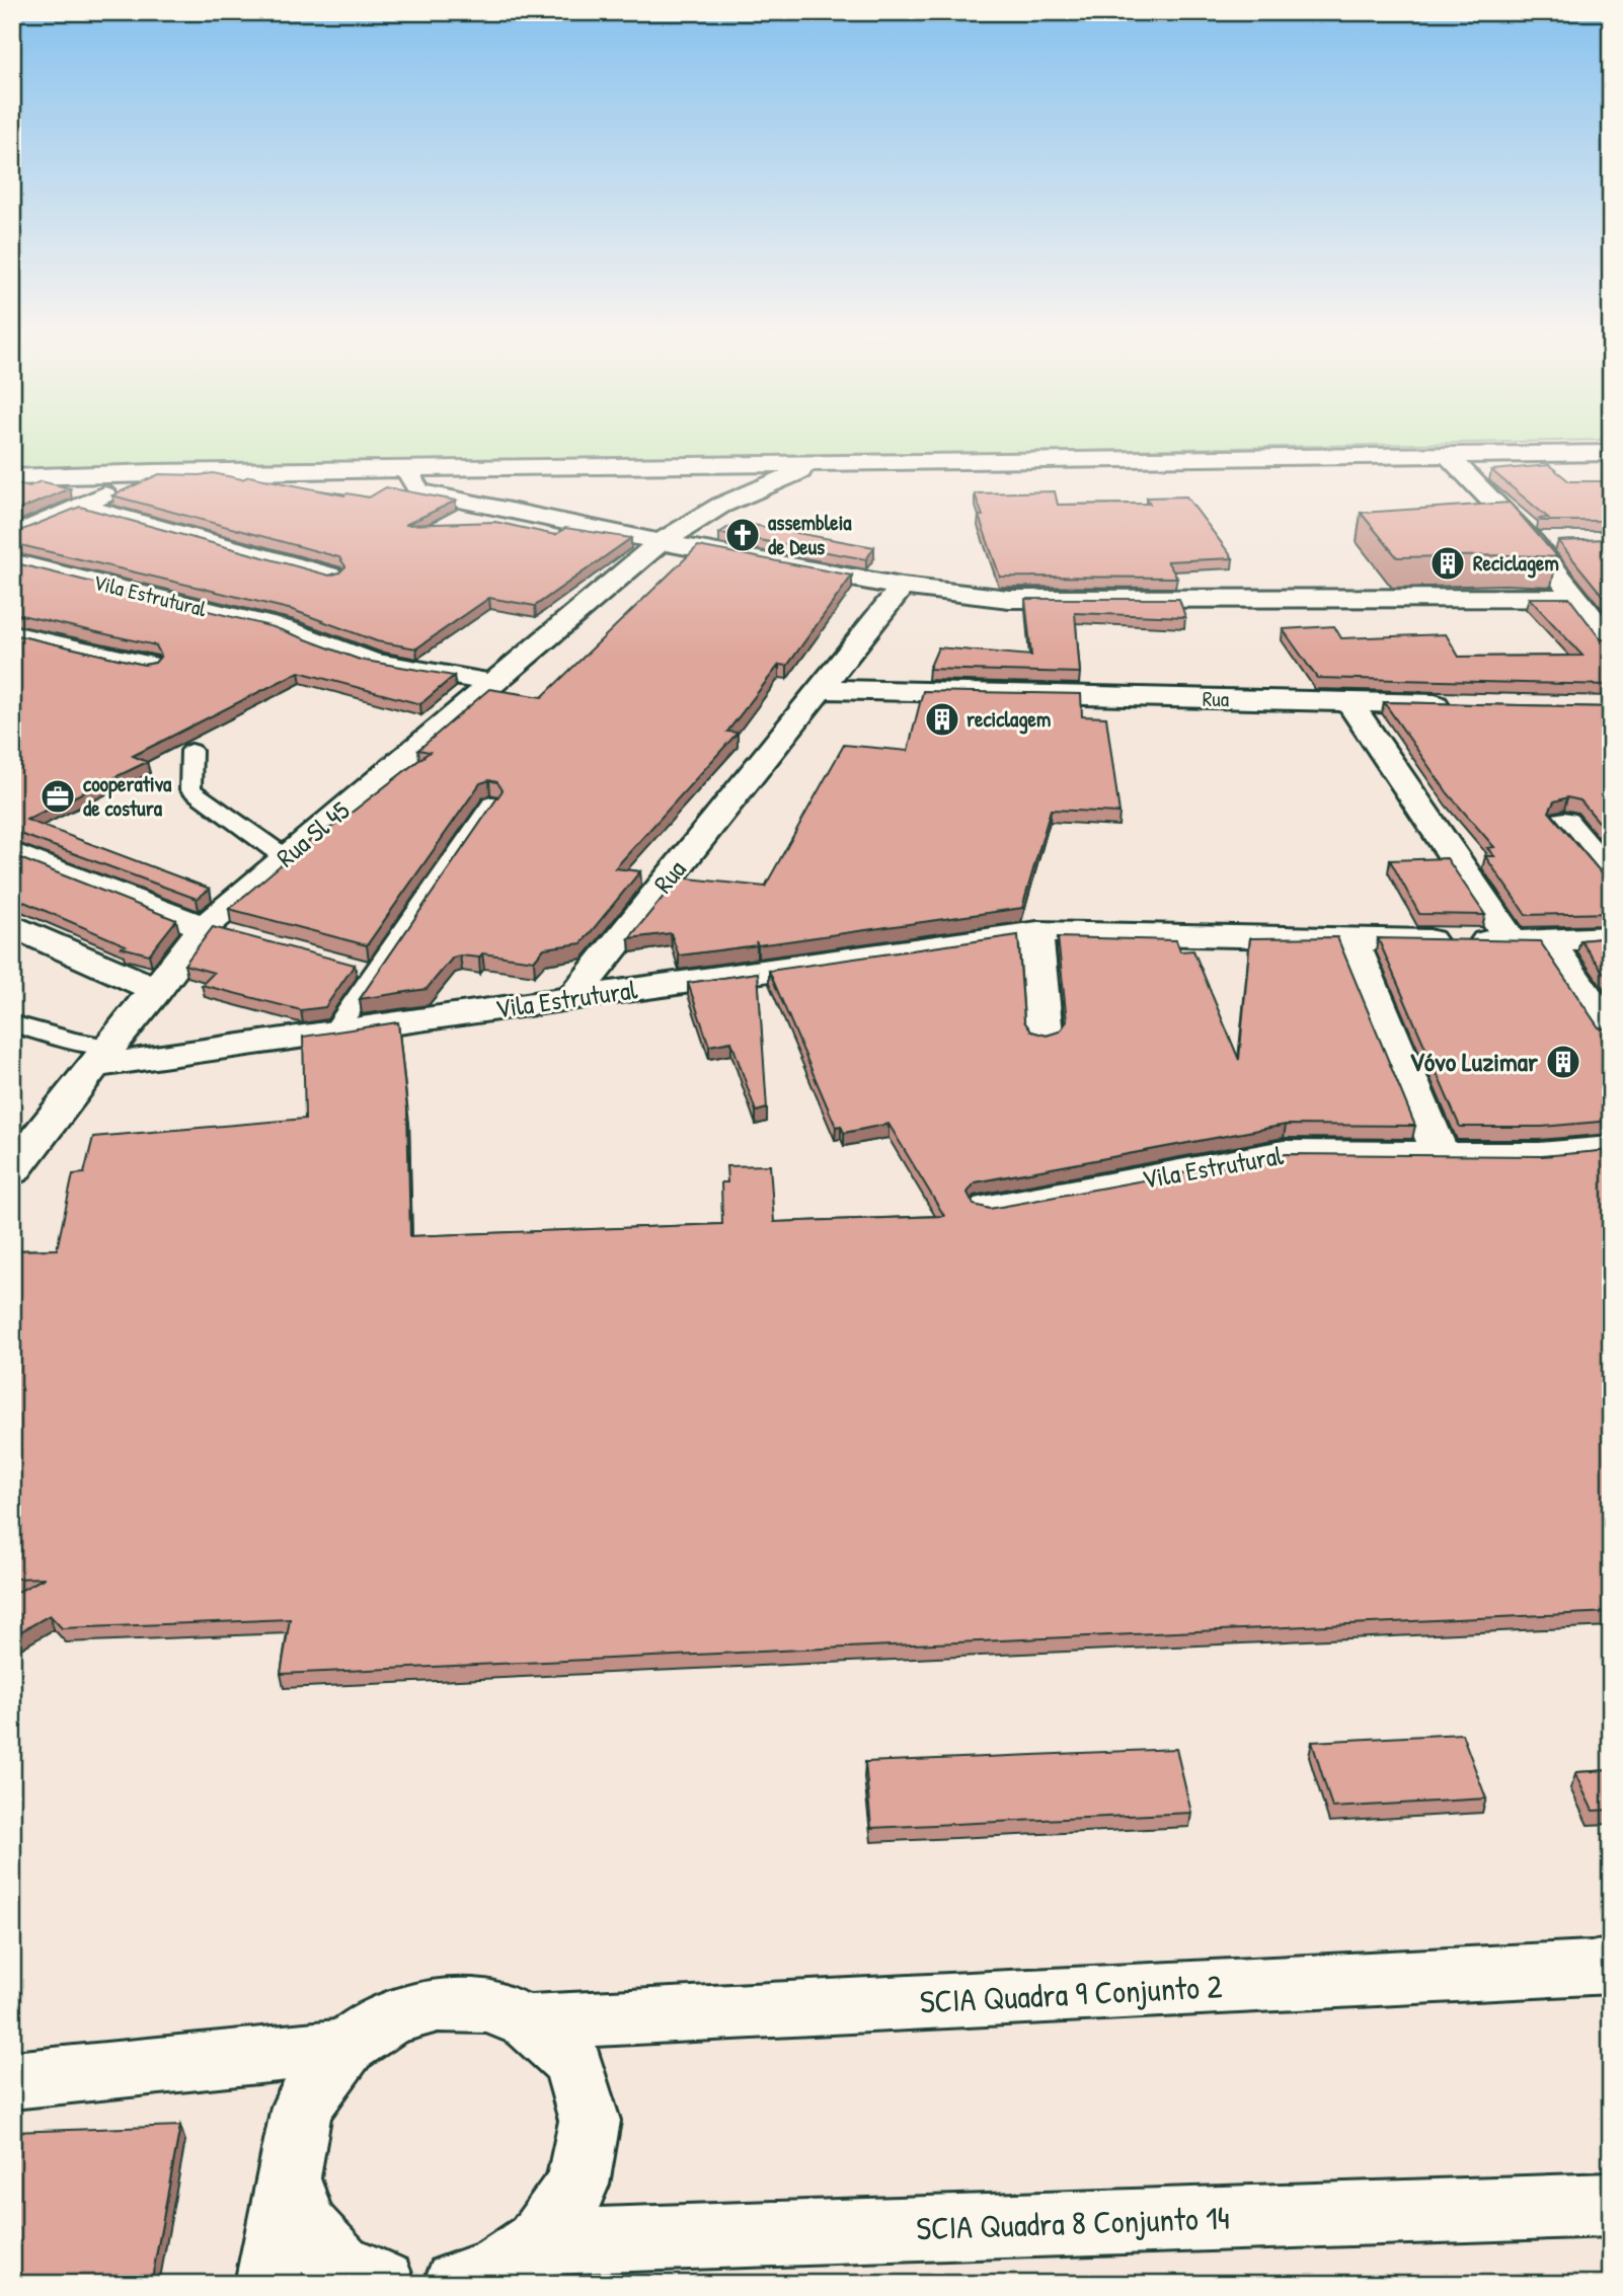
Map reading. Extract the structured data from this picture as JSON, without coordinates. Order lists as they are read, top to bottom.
{
  "streets": {
    "street": [
      "Vila Estrutural",
      "Rua",
      "Rua Sl 45",
      "SCIA Quadra 9 Conjunto 2",
      "SCIA Quadra 8 Conjunto 14"
    ]
  },
  "crossings": [
    ["Vila Estrutural", "Rua"],
    ["Vila Estrutural", "Rua Sl 45"]
  ],
  "places": {
    "church": ["assembleia de Deus"],
    "building": ["Reciclagem", "reciclagem", "Vóvo Luzimar"],
    "office": ["cooperativa de costura"]
  }
}
